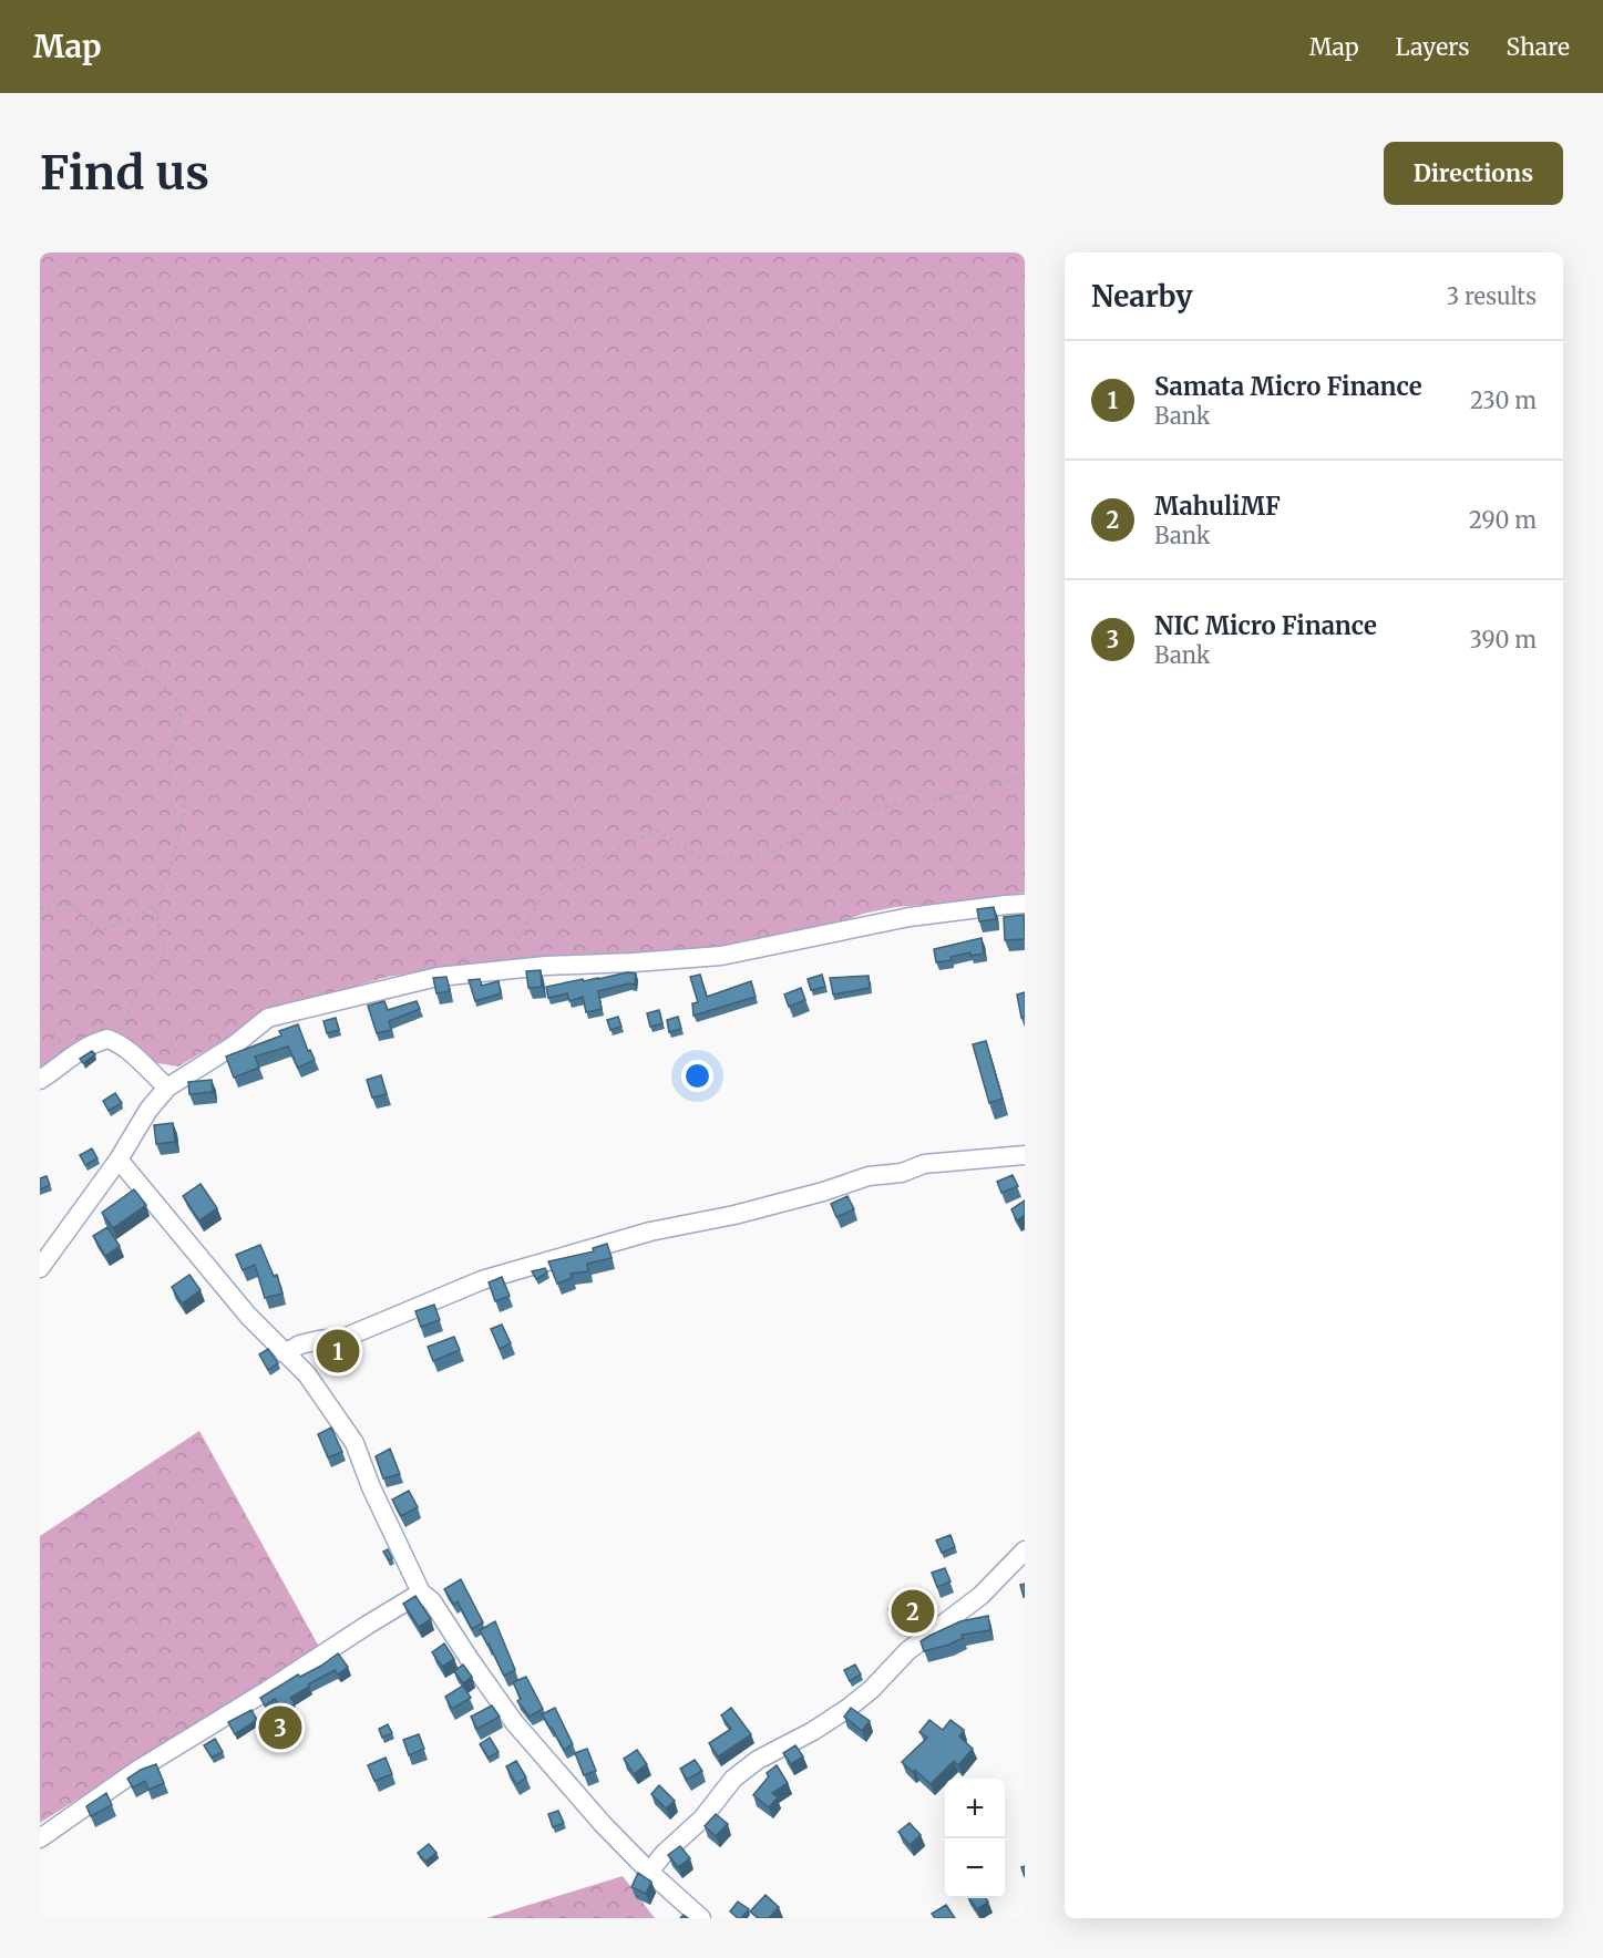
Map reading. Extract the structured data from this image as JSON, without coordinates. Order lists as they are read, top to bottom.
{
  "page": {
    "header": "Map",
    "nav": ["Map", "Layers", "Share"],
    "buttons": "Directions",
    "title": "Find us",
    "heading": ["Nearby", "3 results"],
    "list": [
      {
        "mark": "1",
        "name": "Samata Micro Finance",
        "note": "Bank",
        "value": "230 m"
      },
      {
        "mark": "2",
        "name": "MahuliMF",
        "note": "Bank",
        "value": "290 m"
      },
      {
        "mark": "3",
        "name": "NIC Micro Finance",
        "note": "Bank",
        "value": "390 m"
      }
    ],
    "pins": ["1", "2", "3"],
    "map_buttons": ["+", "−"]
  }
}
